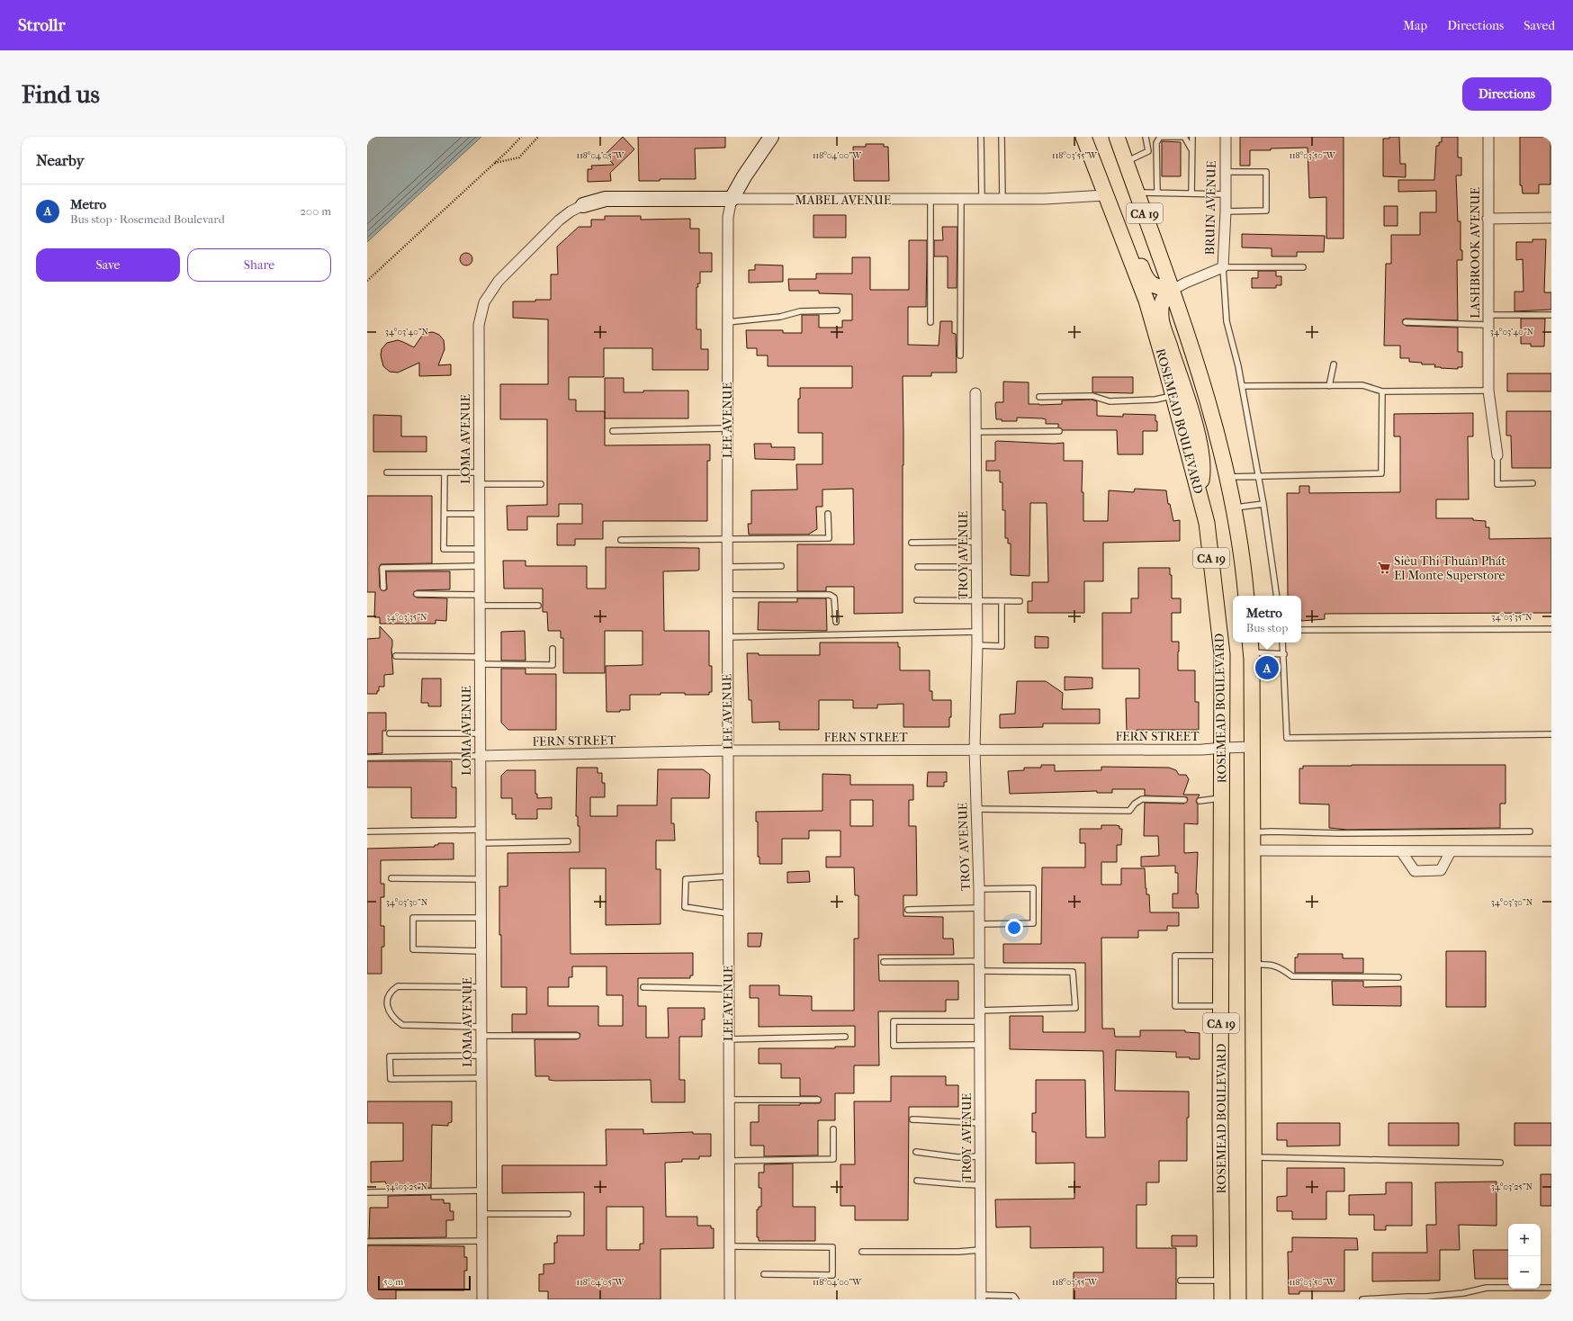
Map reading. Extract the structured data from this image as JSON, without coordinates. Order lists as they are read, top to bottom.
{
  "streets": {
    "main road": ["CA 19", "ROSEMEAD BOULEVARD"],
    "street": [
      "MABEL AVENUE",
      "BRUIN AVENUE",
      "LASHBROOK AVENUE",
      "LEE AVENUE",
      "LOMA AVENUE",
      "TROY AVENUE",
      "FERN STREET"
    ]
  },
  "crossings": [
    ["MABEL AVENUE", "LEE AVENUE"],
    ["MABEL AVENUE", "ROSEMEAD BOULEVARD"],
    ["MABEL AVENUE", "LOMA AVENUE"],
    ["BRUIN AVENUE", "CA 19"],
    ["CA 19", "FERN STREET"],
    ["LEE AVENUE", "FERN STREET"],
    ["ROSEMEAD BOULEVARD", "FERN STREET"],
    ["LOMA AVENUE", "FERN STREET"],
    ["TROY AVENUE", "FERN STREET"]
  ],
  "places": {
    "supermarket": ["Siêu Thi Thuân Phát El Monte Superstore"]
  },
  "scale_bar": "50 m",
  "page": {
    "header": "Strollr",
    "nav": ["Map", "Directions", "Saved"],
    "buttons": [
      "Directions",
      ["Save", "Share"]
    ],
    "title": "Find us",
    "heading": "Nearby",
    "list": [
      {
        "mark": "A",
        "name": "Metro",
        "note": "Bus stop · Rosemead Boulevard",
        "value": "200 m"
      }
    ],
    "popup": ["Metro", "Bus stop"],
    "pins": "A",
    "map_buttons": ["+", "−"],
    "scale": "50 m"
  },
  "coordinates": [
    "118°04'05\"W",
    "118°04'00\"W",
    "118°03'55\"W",
    "118°03'50\"W",
    "34°03'40\"N",
    "34°03'35\"N",
    "34°03'30\"N",
    "34°03'25\"N"
  ]
}
